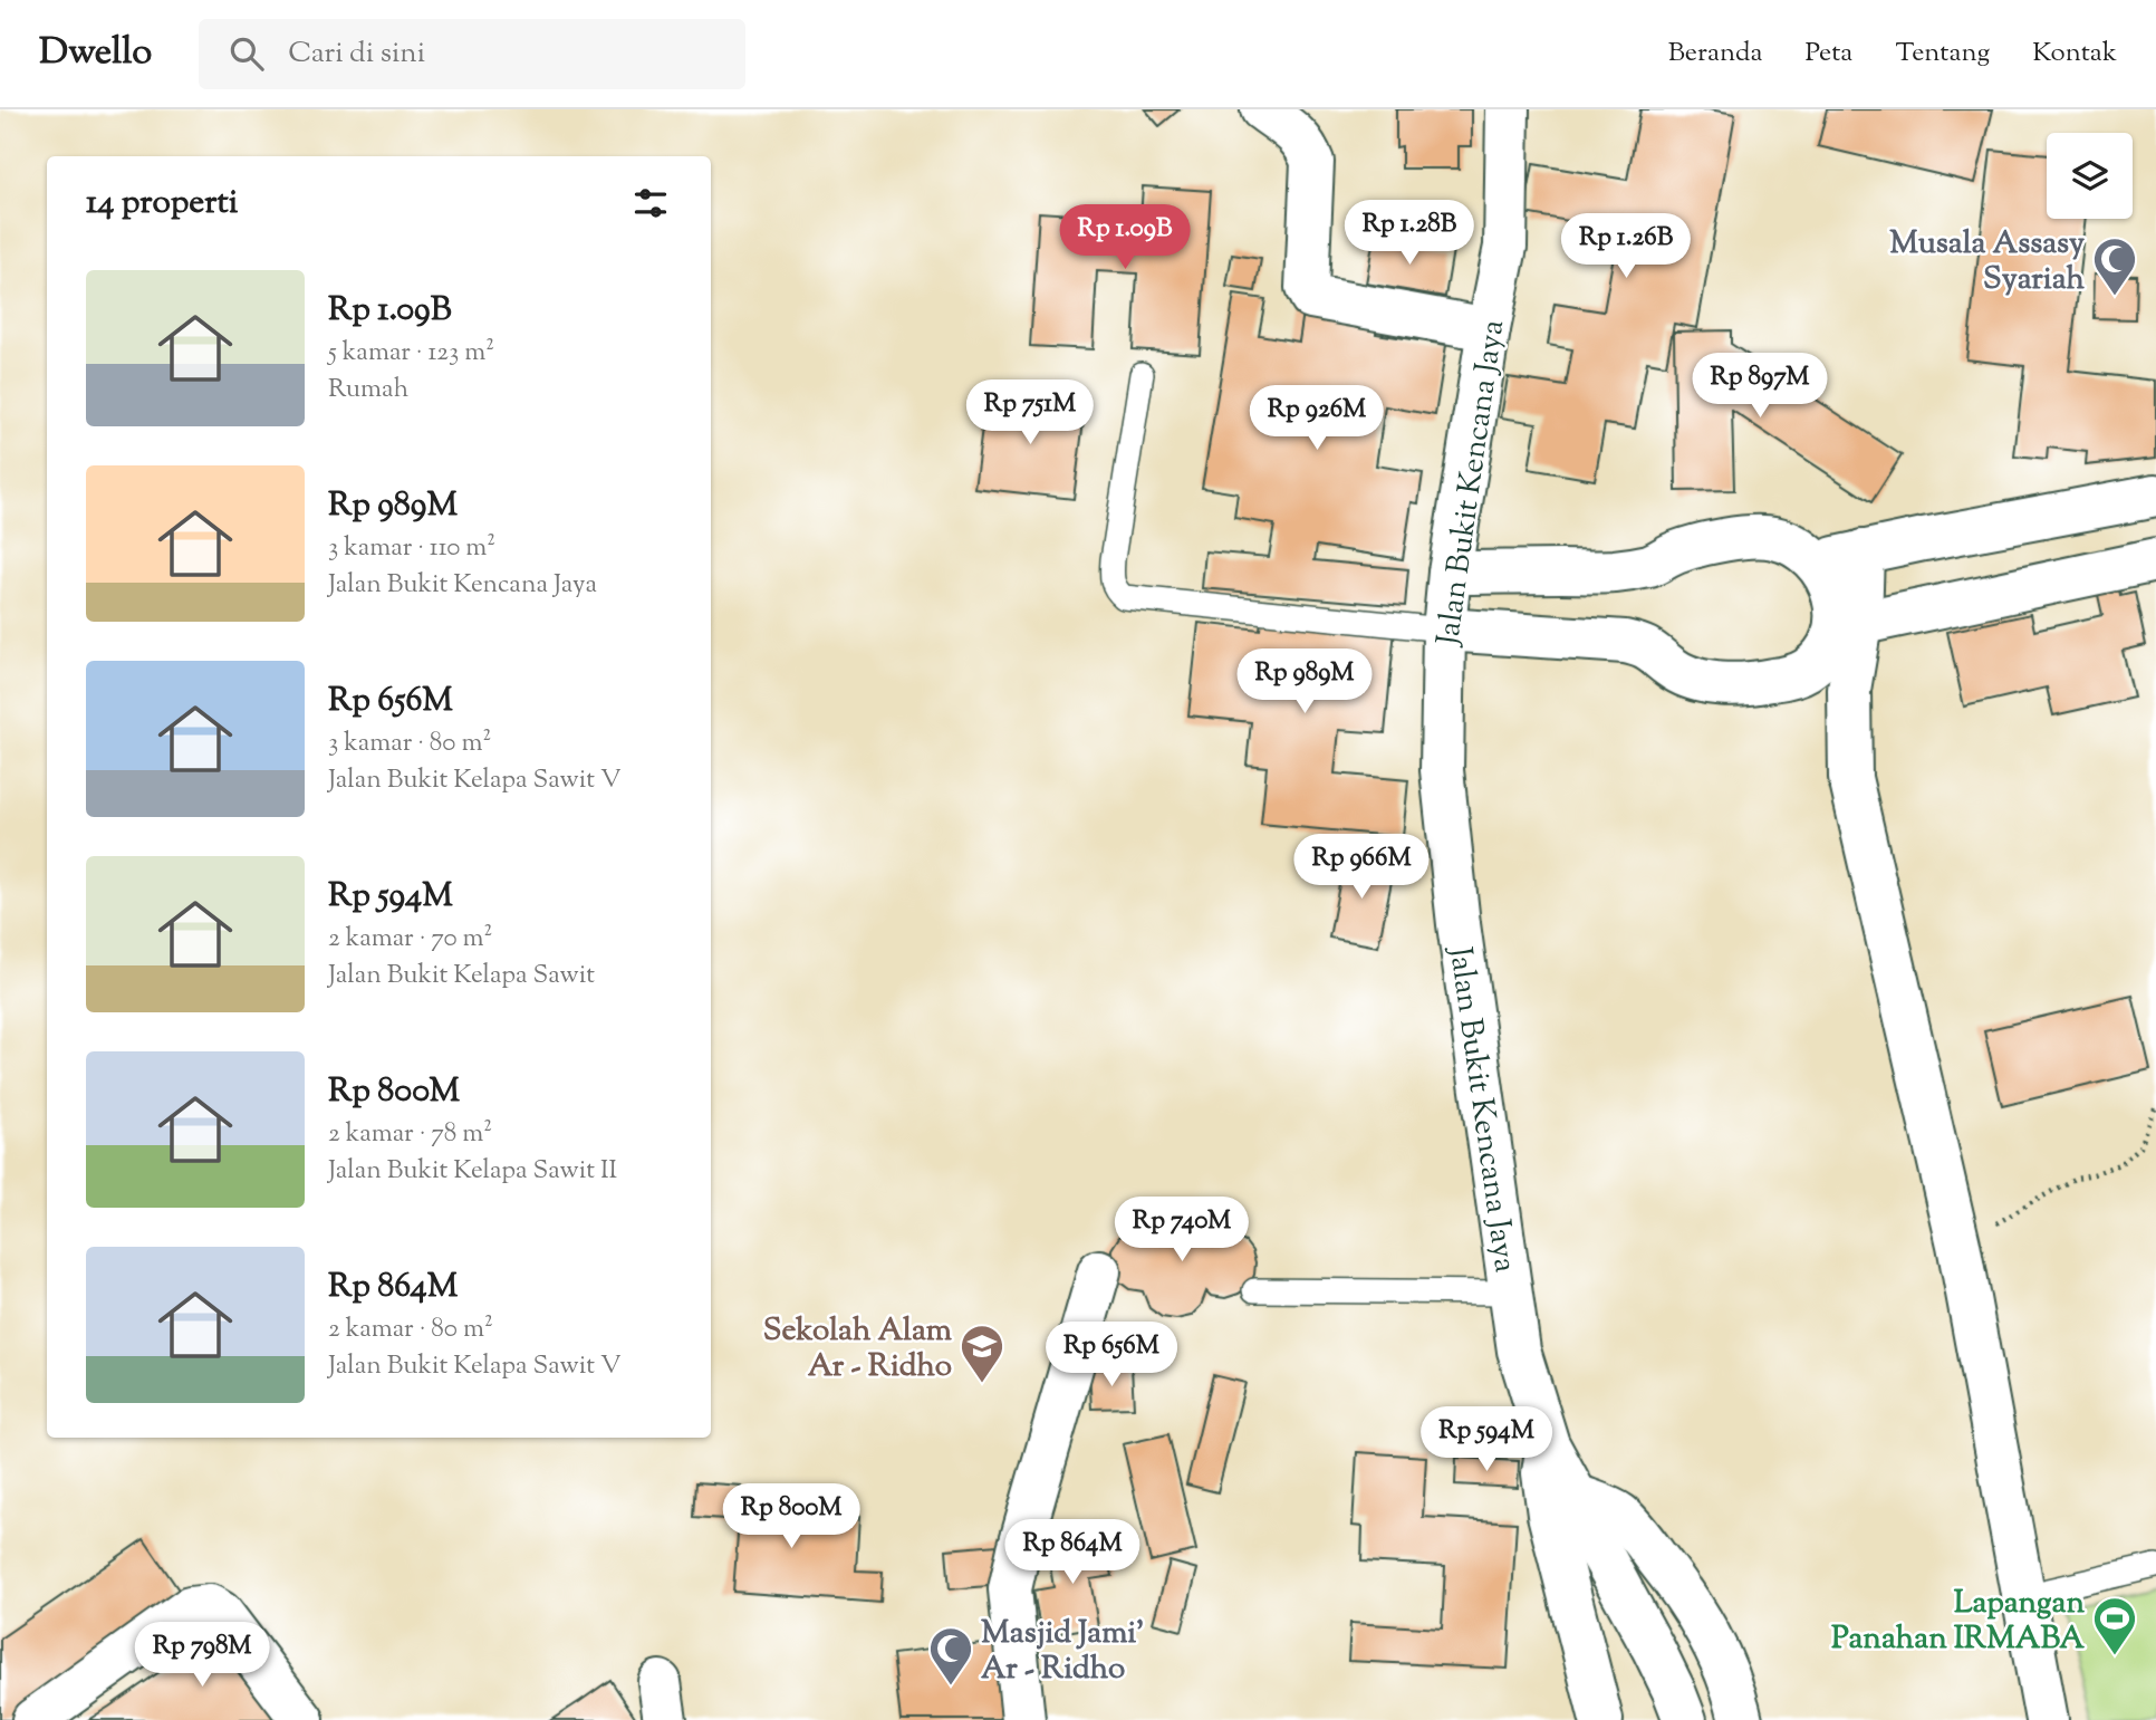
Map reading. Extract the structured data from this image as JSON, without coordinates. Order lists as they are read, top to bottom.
{
  "streets": {
    "street": ["Jalan Bukit Kencana Jaya"]
  },
  "places": {
    "mosque": ["Musala Assasy Syariah", "Masjid Jami' Ar - Ridho"],
    "school or university": ["Sekolah Alam Ar - Ridho"],
    "sports": ["Lapangan Panahan IRMABA"]
  },
  "page": {
    "header": "Dwello",
    "search": "Cari di sini",
    "nav": [
      "Beranda",
      "Peta",
      "Tentang",
      "Kontak"
    ],
    "heading": "14 properti",
    "price": [
      "Rp 1.28B",
      "Rp 1.09B",
      "Rp 1.26B",
      "Rp 897M",
      "Rp 751M",
      "Rp 926M",
      "Rp 989M",
      "Rp 966M",
      "Rp 740M",
      "Rp 656M",
      "Rp 594M",
      "Rp 800M",
      "Rp 864M",
      "Rp 798M"
    ],
    "list": [
      {
        "name": "Rp 1.09B",
        "note": "5 kamar · 123 m² · Rumah"
      },
      {
        "name": "Rp 989M",
        "note": "3 kamar · 110 m² · Jalan Bukit Kencana Jaya"
      },
      {
        "name": "Rp 656M",
        "note": "3 kamar · 80 m² · Jalan Bukit Kelapa Sawit V"
      },
      {
        "name": "Rp 594M",
        "note": "2 kamar · 70 m² · Jalan Bukit Kelapa Sawit"
      },
      {
        "name": "Rp 800M",
        "note": "2 kamar · 78 m² · Jalan Bukit Kelapa Sawit II"
      },
      {
        "name": "Rp 864M",
        "note": "2 kamar · 80 m² · Jalan Bukit Kelapa Sawit V"
      }
    ]
  }
}
